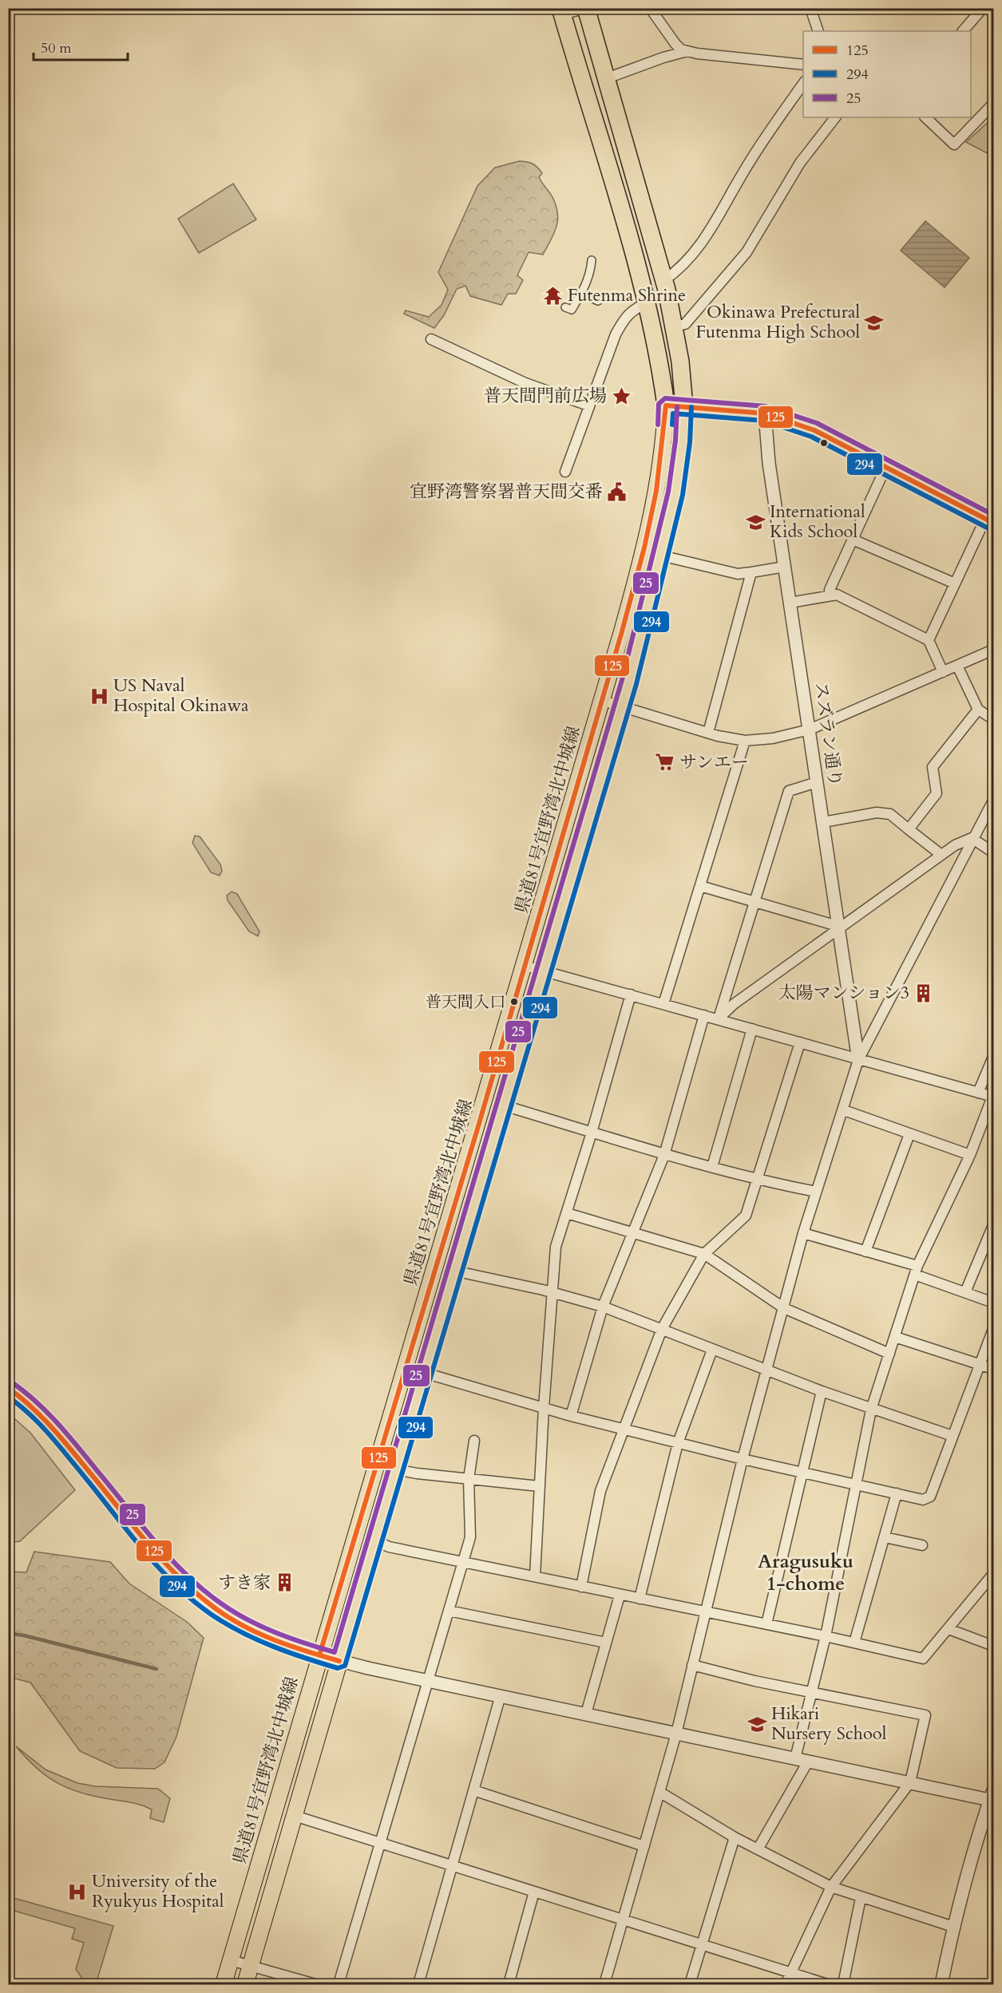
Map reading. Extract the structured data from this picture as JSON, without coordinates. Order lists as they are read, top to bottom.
{
  "streets": {
    "main road": ["県道81号宜野湾北中城線"],
    "street": ["スズラン通り"]
  },
  "districts": ["Aragusuku 1-chome"],
  "places": {
    "temple": ["Futenma Shrine"],
    "school or university": ["Okinawa Prefectural Futenma High School", "International Kids School", "Hikari Nursery School"],
    "place": ["普天間門前広場"],
    "public building": ["宜野湾警察署普天間交番"],
    "hospital": ["US Naval Hospital Okinawa", "University of the Ryukyus Hospital"],
    "supermarket": ["サンエー"],
    "building": ["太陽マンション3", "すき家"],
    "other": ["普天間入口"]
  },
  "lines": ["transit line 25", "transit line 125", "transit line 294"],
  "legend": ["125", "294", "25"],
  "scale_bar": "50 m"
}
